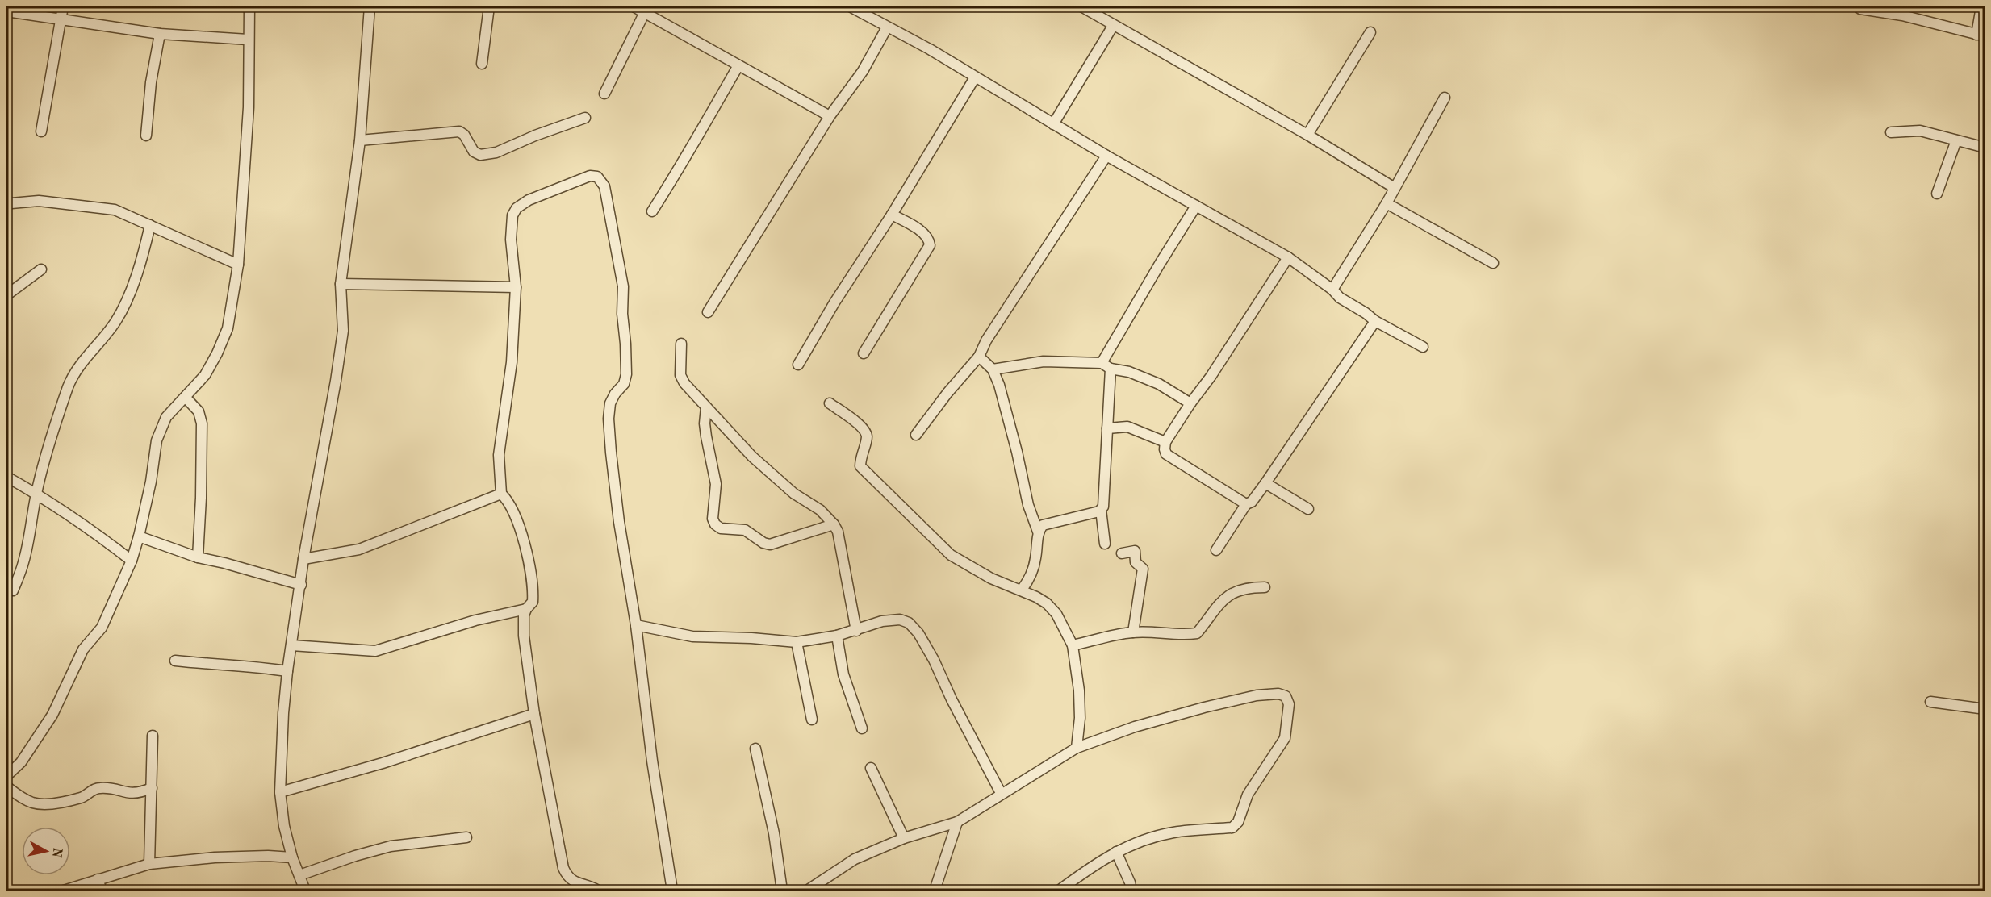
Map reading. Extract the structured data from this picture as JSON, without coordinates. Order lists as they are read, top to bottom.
{
  "north": "right"
}
